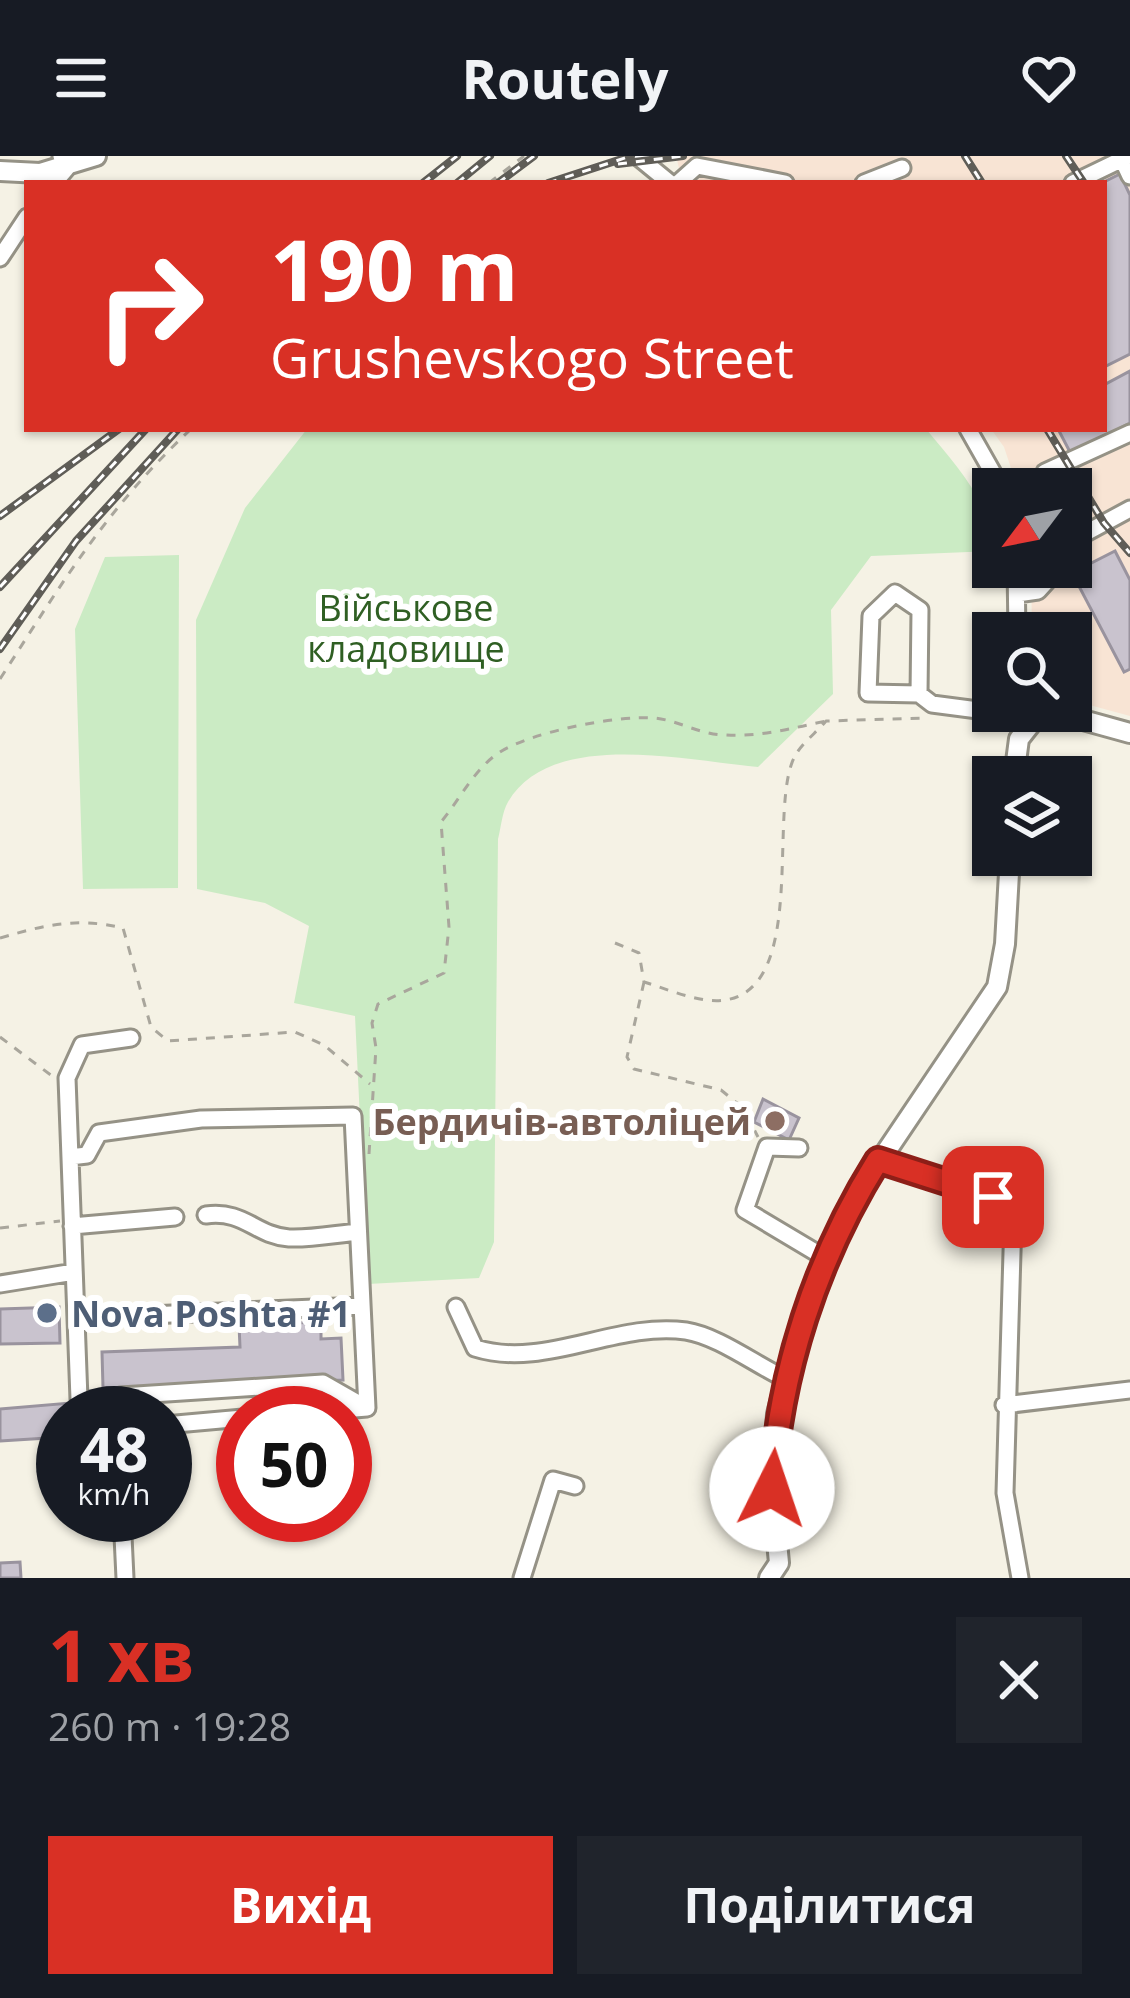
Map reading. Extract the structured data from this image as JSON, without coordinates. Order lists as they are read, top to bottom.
{
  "parks": ["Військове кладовище"],
  "places": ["Бердичів-автоліцей", "Nova Poshta #1"],
  "north": "bottom left",
  "page": {
    "header": "Routely",
    "turn": ["190 m", "Grushevskogo Street"],
    "speed": "48 km/h",
    "limit": "50",
    "heading": ["1 хв", "260 m · 19:28"],
    "buttons": ["Вихід", "Поділитися"]
  }
}
